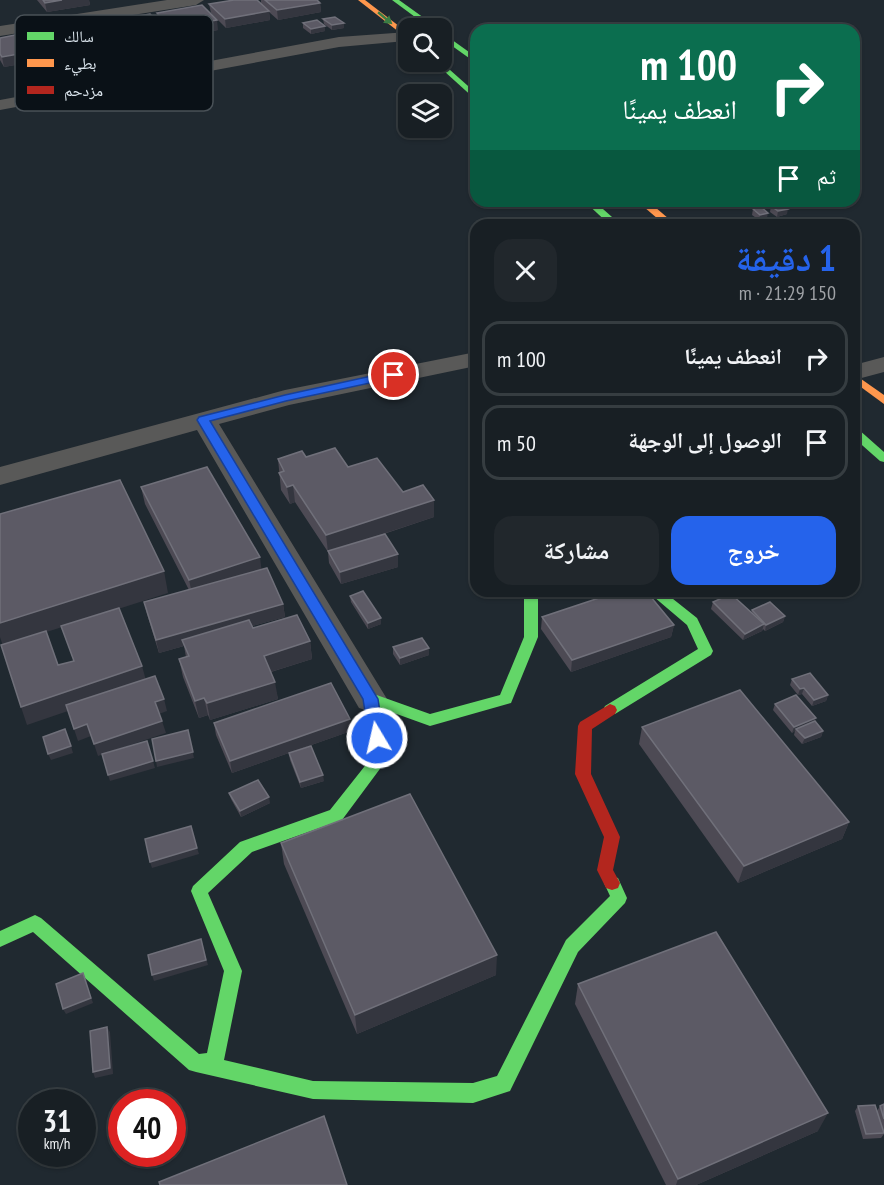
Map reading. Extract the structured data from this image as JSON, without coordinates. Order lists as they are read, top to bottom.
{
  "legend": ["سالك", "بطيء", "مزدحم"],
  "page": {
    "turn": ["100 m", "انعطف يمينًا"],
    "then": "ثم",
    "heading": ["1 دقيقة", "150 m · 21:29"],
    "list": [
      {
        "name": "انعطف يمينًا",
        "value": "100 m"
      },
      {
        "name": "الوصول إلى الوجهة",
        "value": "50 m"
      }
    ],
    "buttons": ["خروج", "مشاركة"],
    "speed": "31 km/h",
    "limit": "40"
  }
}
